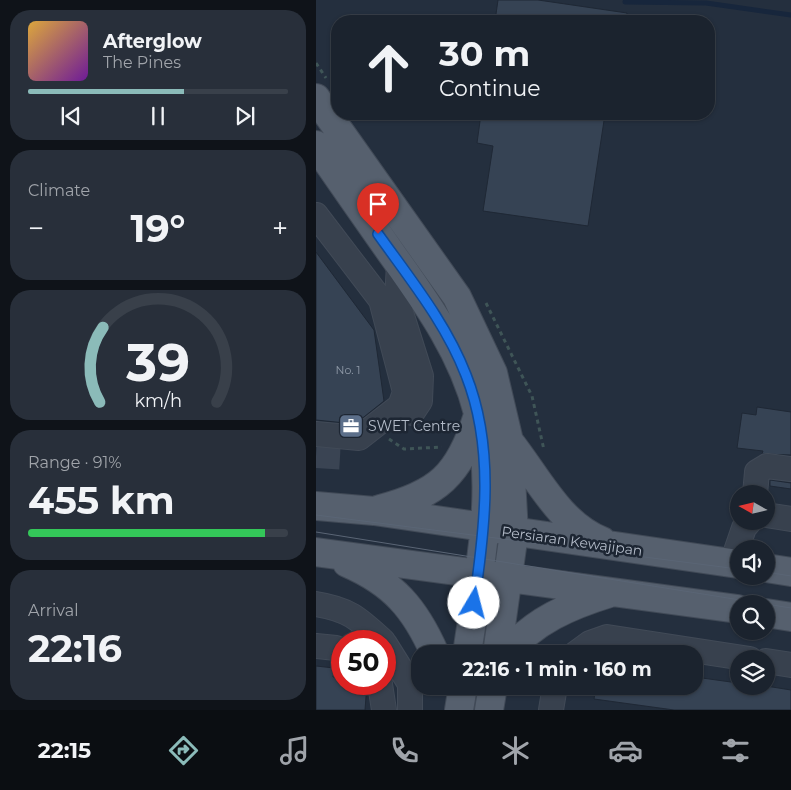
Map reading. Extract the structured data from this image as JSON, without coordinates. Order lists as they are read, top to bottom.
{
  "streets": {
    "main road": ["Persiaran Kewajipan"]
  },
  "places": {
    "office": ["SWET Centre"]
  },
  "house_numbers": ["No. 1"],
  "north": "left",
  "page": {
    "turn": ["30 m", "Continue"],
    "song": ["Afterglow", "The Pines"],
    "tile": [
      "Climate",
      ["Range · 91%", "455 km"],
      ["Arrival", "22:16"]
    ],
    "heat": ["−", "19°", "+"],
    "limit": "50",
    "trip": "22:16 · 1 min · 160 m",
    "tabs": "22:15",
    "gauge": ["39", "km/h"]
  }
}
